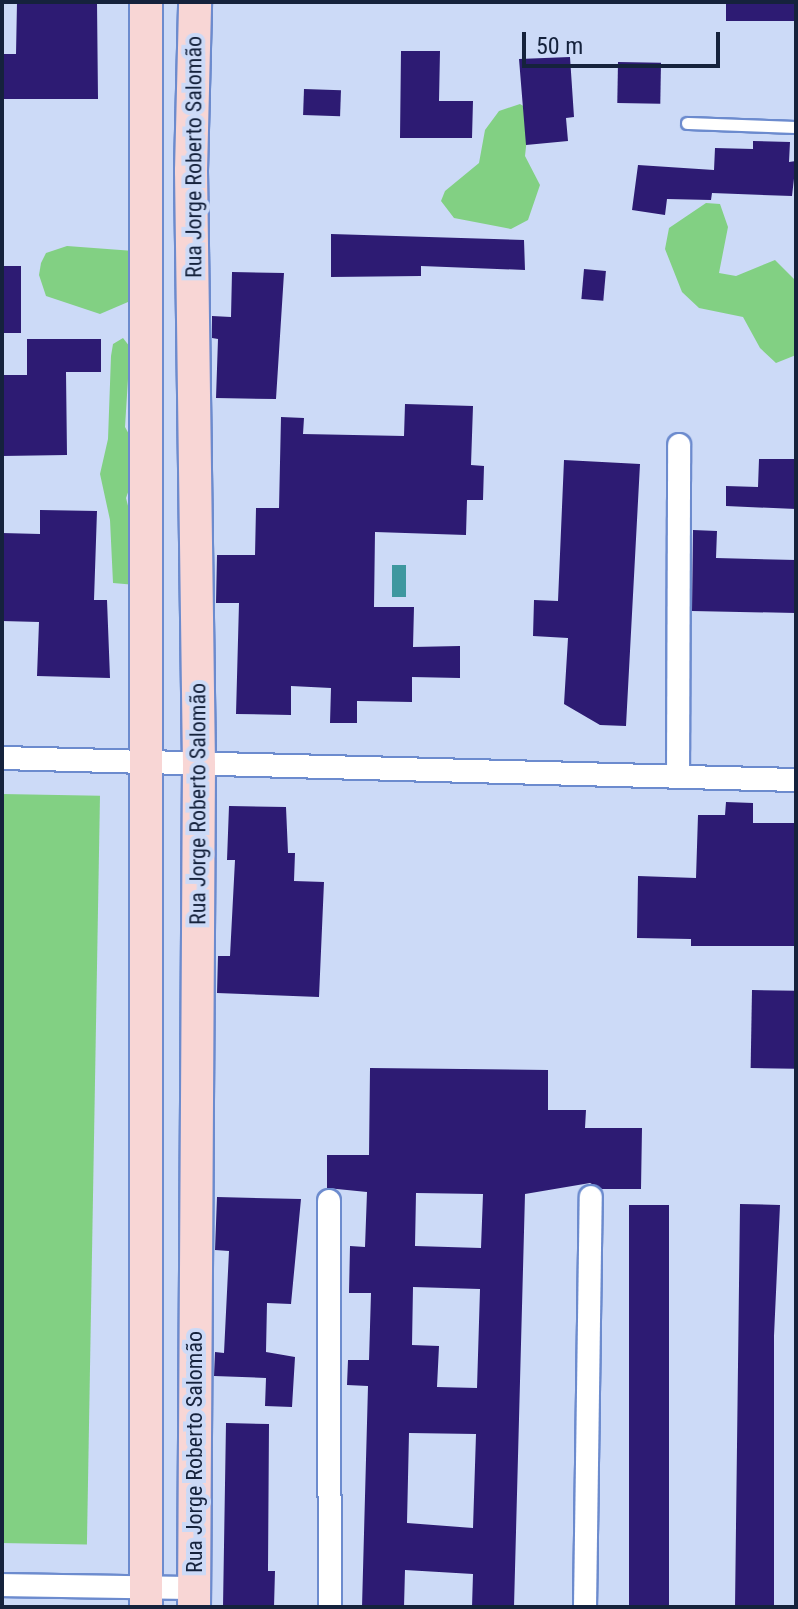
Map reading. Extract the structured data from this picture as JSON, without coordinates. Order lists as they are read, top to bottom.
{
  "streets": {
    "main road": ["Rua Jorge Roberto Salomão"]
  },
  "scale_bar": "50 m"
}
